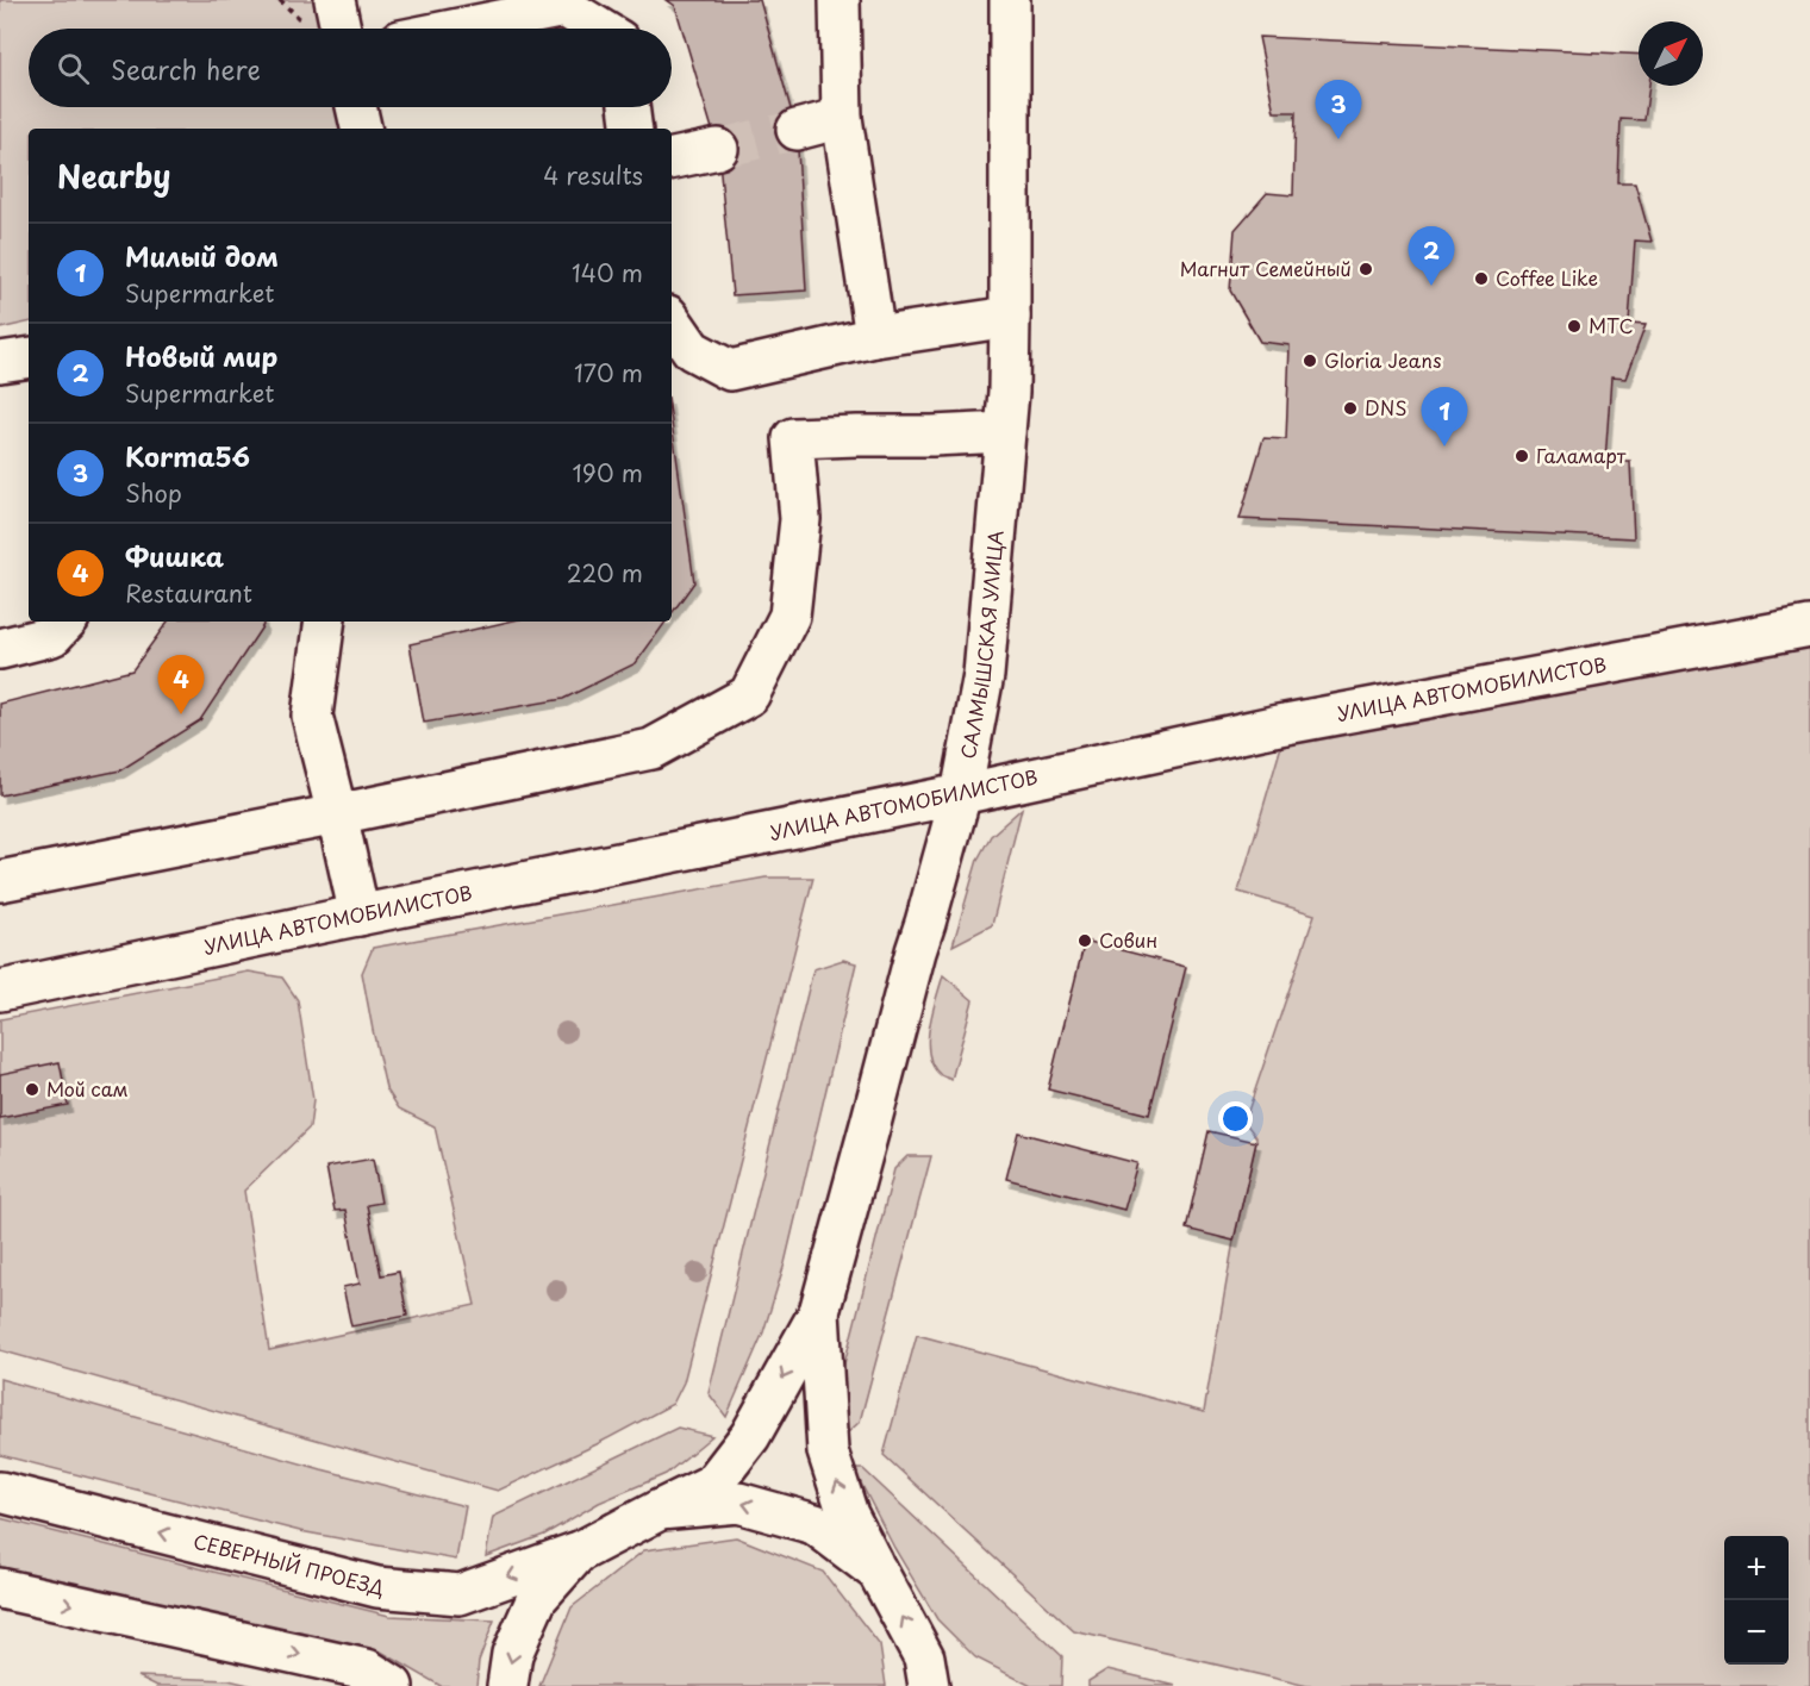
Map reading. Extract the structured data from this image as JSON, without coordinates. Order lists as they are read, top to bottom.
{
  "streets": {
    "main road": ["САЛМЫШСКАЯ УЛИЦА", "УЛИЦА АВТОМОБИЛИСТОВ", "СЕВЕРНЫЙ ПРОЕЗД"]
  },
  "crossings": [
    ["САЛМЫШСКАЯ УЛИЦА", "УЛИЦА АВТОМОБИЛИСТОВ"]
  ],
  "places": [
    "Магнит Семейный",
    "Coffee Like",
    "МТС",
    "Gloria Jeans",
    "DNS",
    "Галамарт",
    "Совин",
    "Мой сам"
  ],
  "north": "top right",
  "page": {
    "search": "Search here",
    "pins": [
      "3",
      "2",
      "1",
      "4"
    ],
    "heading": ["Nearby", "4 results"],
    "list": [
      {
        "mark": "1",
        "name": "Милый дом",
        "note": "Supermarket",
        "value": "140 m"
      },
      {
        "mark": "2",
        "name": "Новый мир",
        "note": "Supermarket",
        "value": "170 m"
      },
      {
        "mark": "3",
        "name": "Korma56",
        "note": "Shop",
        "value": "190 m"
      },
      {
        "mark": "4",
        "name": "Фишка",
        "note": "Restaurant",
        "value": "220 m"
      }
    ],
    "map_buttons": ["+", "−"]
  }
}
